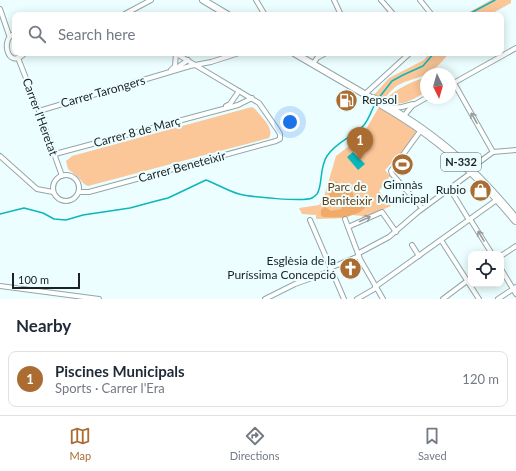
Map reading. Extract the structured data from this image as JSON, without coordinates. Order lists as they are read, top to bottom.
{
  "streets": {
    "highway": ["N-332"],
    "street": [
      "Carrer Tarongers",
      "Carrer l'Heretat",
      "Carrer 8 de Març",
      "Carrer Beneteixir"
    ]
  },
  "crossings": [
    ["Carrer Tarongers", "Carrer l'Heretat"],
    ["Carrer l'Heretat", "Carrer 8 de Març"],
    ["Carrer l'Heretat", "Carrer Beneteixir"],
    ["Carrer 8 de Març", "Carrer Beneteixir"]
  ],
  "parks": ["Parc de Beniteixir"],
  "places": {
    "fuel station": ["Repsol"],
    "sports": ["Gimnàs Municipal"],
    "shop": ["Rubio"],
    "church": ["Esglèsia de la Puríssima Concepció"]
  },
  "scale_bar": "100 m",
  "north": "bottom",
  "page": {
    "search": "Search here",
    "pins": "1",
    "scale": "100 m",
    "heading": "Nearby",
    "list": [
      {
        "mark": "1",
        "name": "Piscines Municipals",
        "note": "Sports · Carrer l'Era",
        "value": "120 m"
      }
    ],
    "nav": ["Map", "Directions", "Saved"]
  }
}
